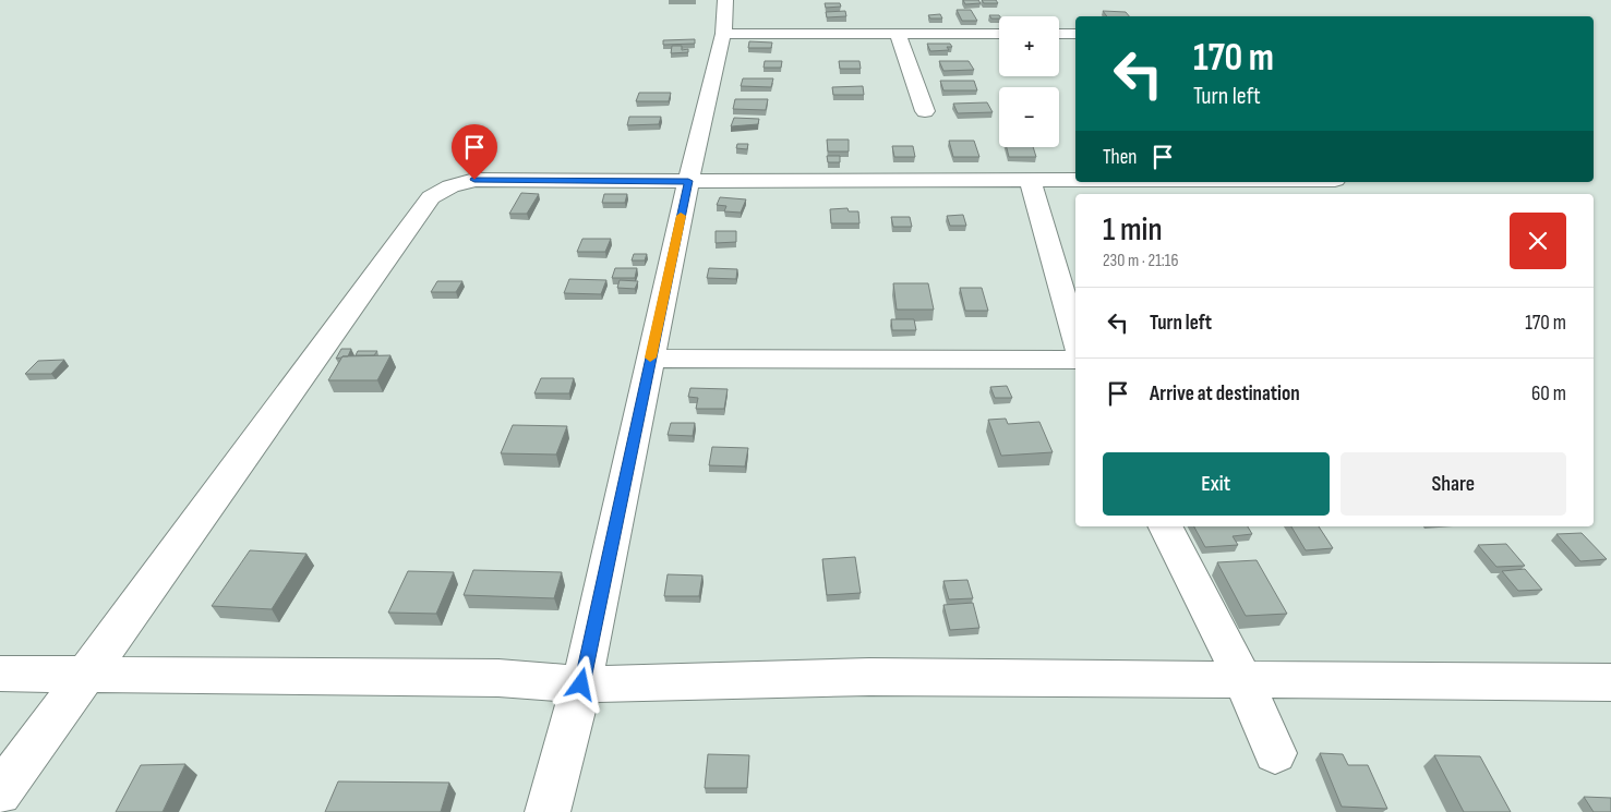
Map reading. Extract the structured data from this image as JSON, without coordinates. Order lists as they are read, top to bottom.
{
  "page": {
    "map_buttons": ["+", "−"],
    "turn": ["170 m", "Turn left"],
    "then": "Then",
    "heading": ["1 min", "230 m · 21:16"],
    "list": [
      {
        "name": "Turn left",
        "value": "170 m"
      },
      {
        "name": "Arrive at destination",
        "value": "60 m"
      }
    ],
    "buttons": ["Exit", "Share"]
  }
}
